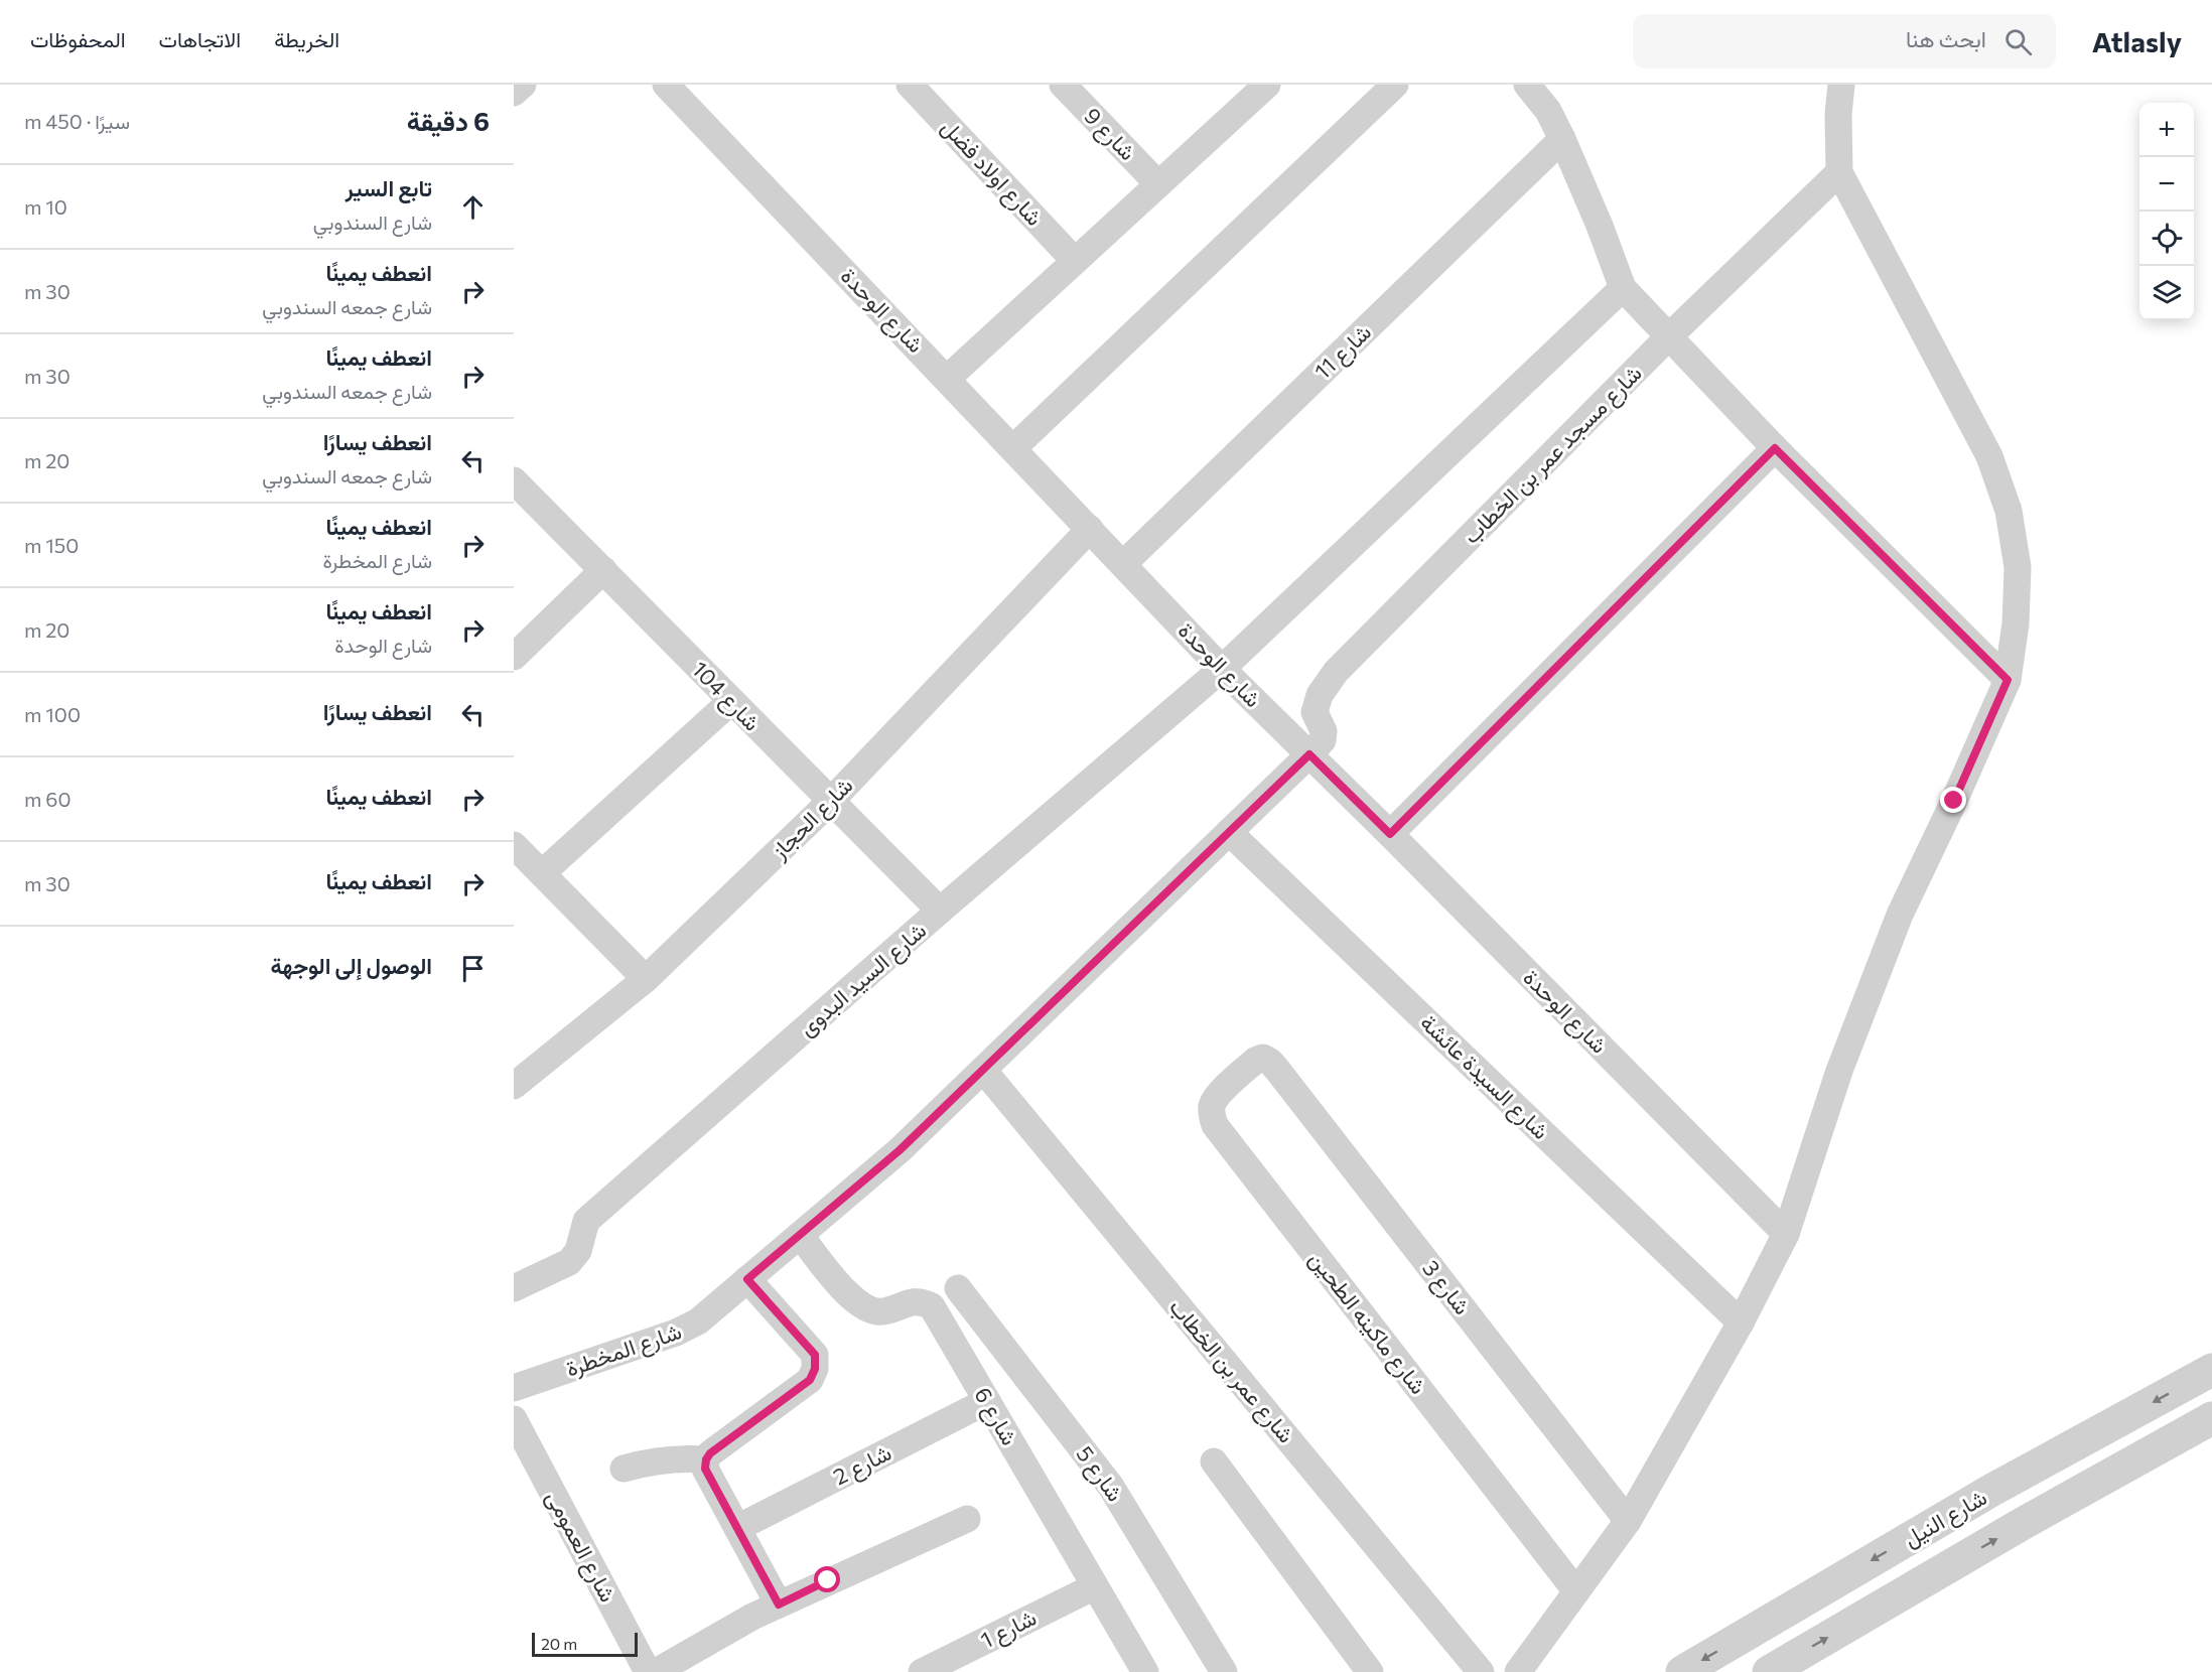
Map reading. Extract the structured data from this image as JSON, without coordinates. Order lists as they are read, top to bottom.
{
  "streets": {
    "street": [
      "شارع 9",
      "شارع اولاد فضل",
      "شارع الوحدة",
      "شارع 11",
      "شارع مسجد عمر بن الخطاب",
      "شارع 104",
      "شارع الحجاز",
      "شارع السيد البدوى",
      "شارع السيدة عائشة",
      "شارع 3",
      "شارع ماكينه الطحين",
      "شارع المخطرة",
      "شارع عمر بن الخطاب",
      "شارع 6",
      "شارع 2",
      "شارع 5",
      "شارع النيل",
      "شارع العمومى",
      "شارع 1"
    ]
  },
  "crossings": [
    ["شارع الوحدة", "شارع 11"],
    ["شارع الوحدة", "شارع مسجد عمر بن الخطاب"],
    ["شارع الوحدة", "شارع الحجاز"],
    ["شارع الوحدة", "شارع السيد البدوى"],
    ["شارع الوحدة", "شارع المخطرة"],
    ["شارع مسجد عمر بن الخطاب", "شارع المخطرة"],
    ["شارع 104", "شارع الحجاز"],
    ["شارع 104", "شارع السيد البدوى"],
    ["شارع السيدة عائشة", "شارع المخطرة"],
    ["شارع 3", "شارع ماكينه الطحين"],
    ["شارع المخطرة", "شارع عمر بن الخطاب"],
    ["شارع المخطرة", "شارع 6"],
    ["شارع 6", "شارع 2"],
    ["شارع 6", "شارع 1"]
  ],
  "scale_bar": "20 m",
  "page": {
    "header": "Atlasly",
    "search": "ابحث هنا",
    "nav": ["الخريطة", "الاتجاهات", "المحفوظات"],
    "heading": ["6 دقيقة", "سيرًا · 450 m"],
    "map_buttons": ["+", "−"],
    "list": [
      ["تابع السير", "شارع السندوبي", "10 m"],
      ["انعطف يمينًا", "شارع جمعه السندوبي", "30 m"],
      ["انعطف يمينًا", "شارع جمعه السندوبي", "30 m"],
      ["انعطف يسارًا", "شارع جمعه السندوبي", "20 m"],
      ["انعطف يمينًا", "شارع المخطرة", "150 m"],
      ["انعطف يمينًا", "شارع الوحدة", "20 m"],
      ["انعطف يسارًا", "100 m"],
      ["انعطف يمينًا", "60 m"],
      ["انعطف يمينًا", "30 m"],
      "الوصول إلى الوجهة"
    ],
    "scale": "20 m"
  }
}
